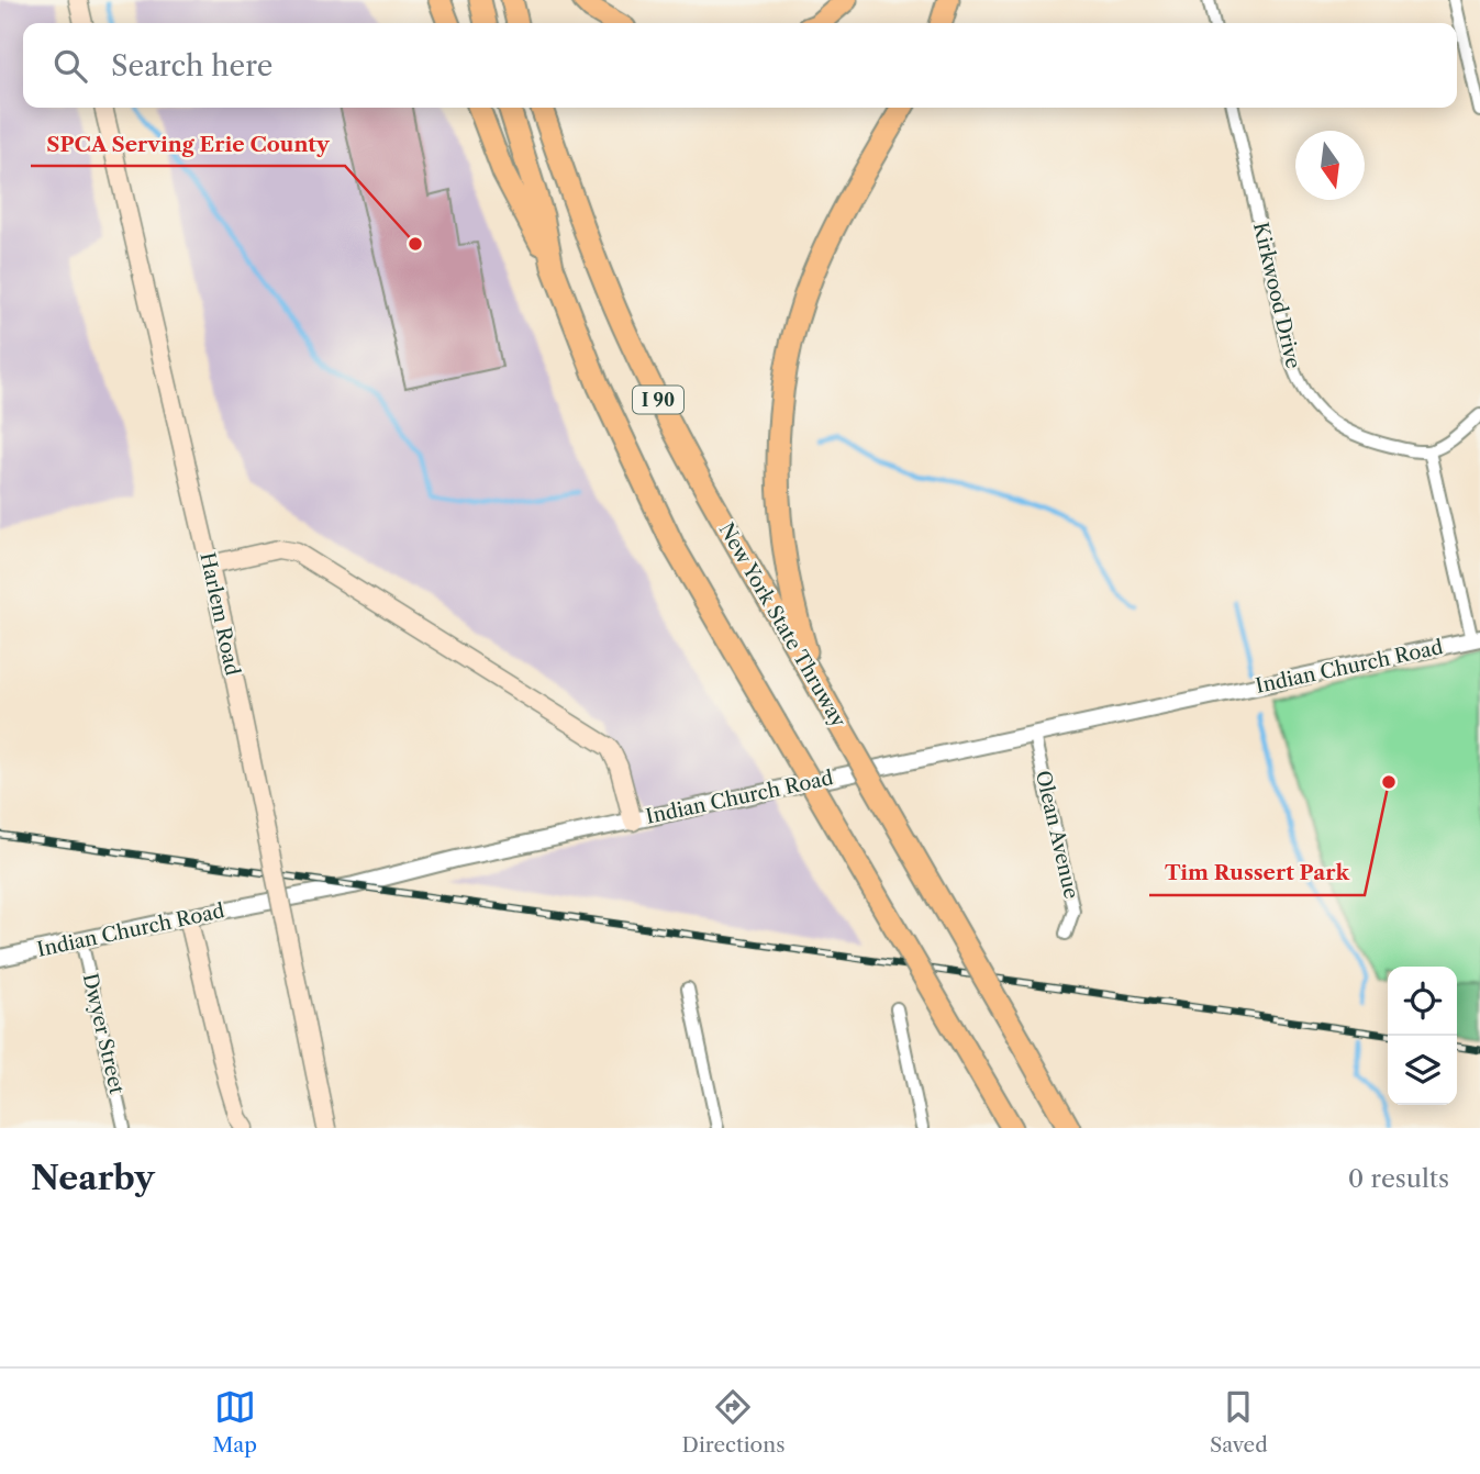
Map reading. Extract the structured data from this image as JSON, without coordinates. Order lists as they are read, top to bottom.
{
  "streets": {
    "highway": ["I 90", "New York State Thruway"],
    "main road": ["Harlem Road"],
    "street": [
      "Kirkwood Drive",
      "Indian Church Road",
      "Olean Avenue",
      "Dwyer Street"
    ]
  },
  "crossings": [
    ["Indian Church Road", "Olean Avenue"],
    ["Indian Church Road", "Dwyer Street"]
  ],
  "places": ["SPCA Serving Erie County", "Tim Russert Park"],
  "north": "bottom",
  "page": {
    "search": "Search here",
    "heading": ["Nearby", "0 results"],
    "nav": ["Map", "Directions", "Saved"]
  }
}
